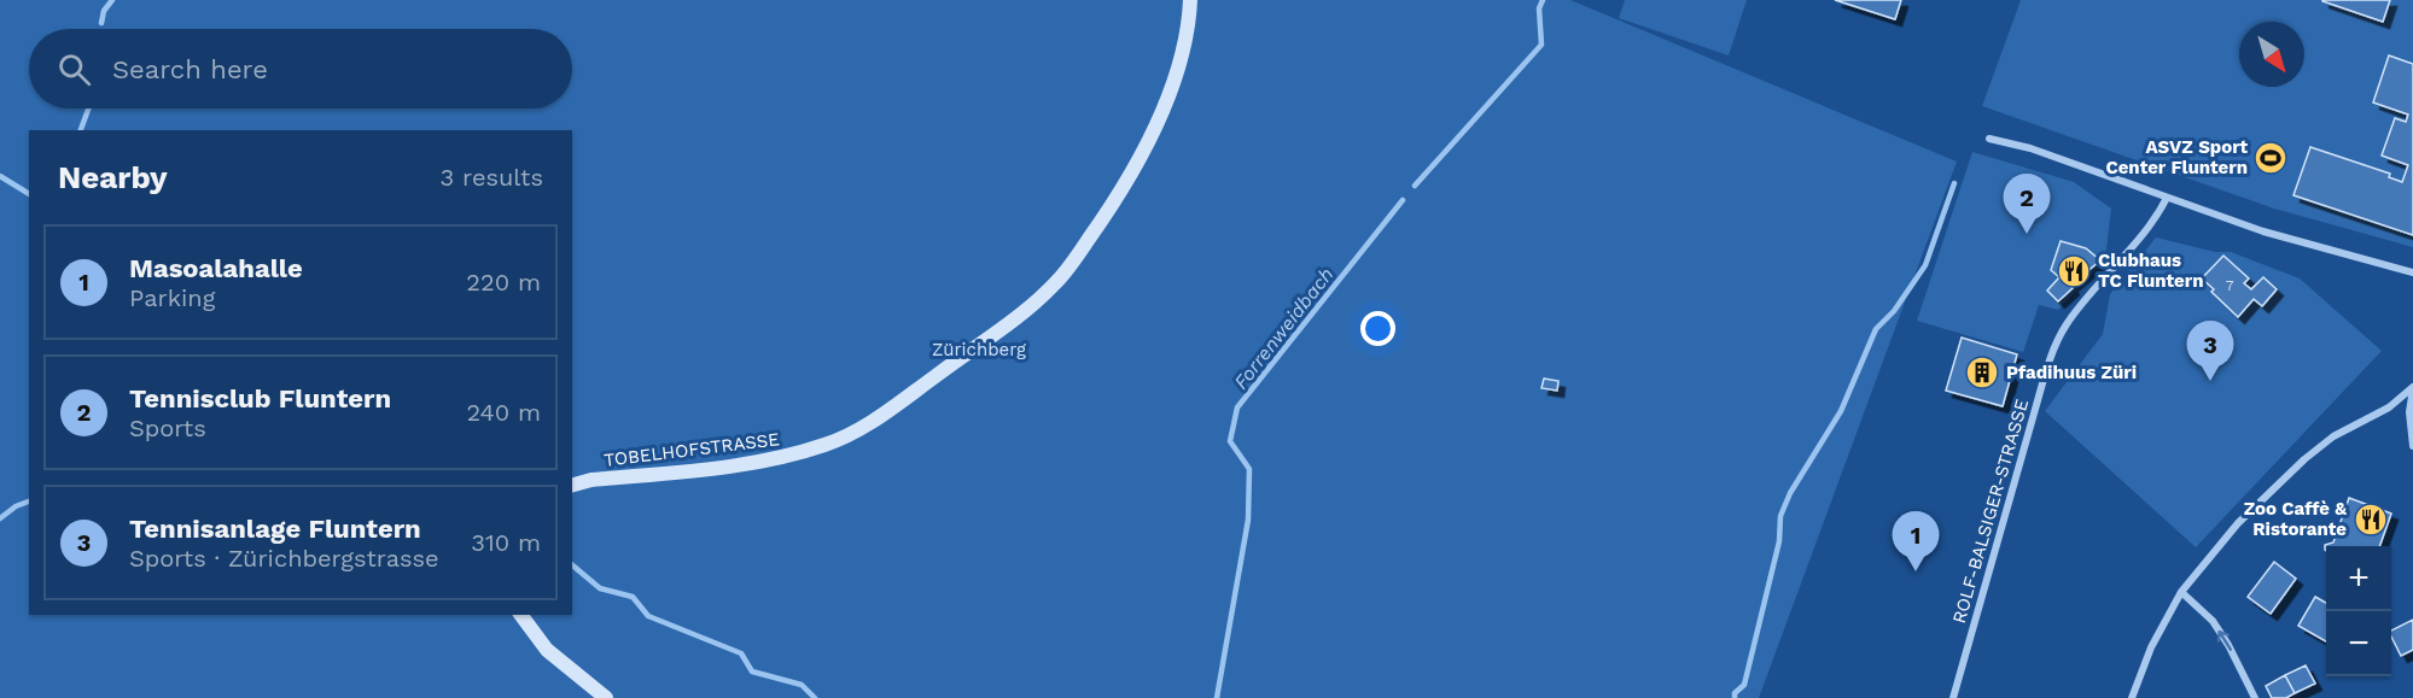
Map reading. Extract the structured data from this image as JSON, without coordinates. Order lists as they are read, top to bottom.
{
  "streets": {
    "main road": ["TOBELHOFSTRASSE"],
    "street": ["ROLF-BALSIGER-STRASSE"]
  },
  "water": ["Forrenweidbach"],
  "parks": ["Zürichberg"],
  "places": {
    "sports": ["ASVZ Sport Center Fluntern"],
    "restaurant": ["Clubhaus TC Fluntern", "Zoo Caffè & Ristorante"],
    "building": ["Pfadihuus Züri"]
  },
  "house_numbers": ["7"],
  "north": "bottom right",
  "page": {
    "search": "Search here",
    "heading": ["Nearby", "3 results"],
    "pins": ["2", "3", "1"],
    "list": [
      {
        "mark": "1",
        "name": "Masoalahalle",
        "note": "Parking",
        "value": "220 m"
      },
      {
        "mark": "2",
        "name": "Tennisclub Fluntern",
        "note": "Sports",
        "value": "240 m"
      },
      {
        "mark": "3",
        "name": "Tennisanlage Fluntern",
        "note": "Sports · Zürichbergstrasse",
        "value": "310 m"
      }
    ],
    "map_buttons": ["+", "−"]
  }
}
